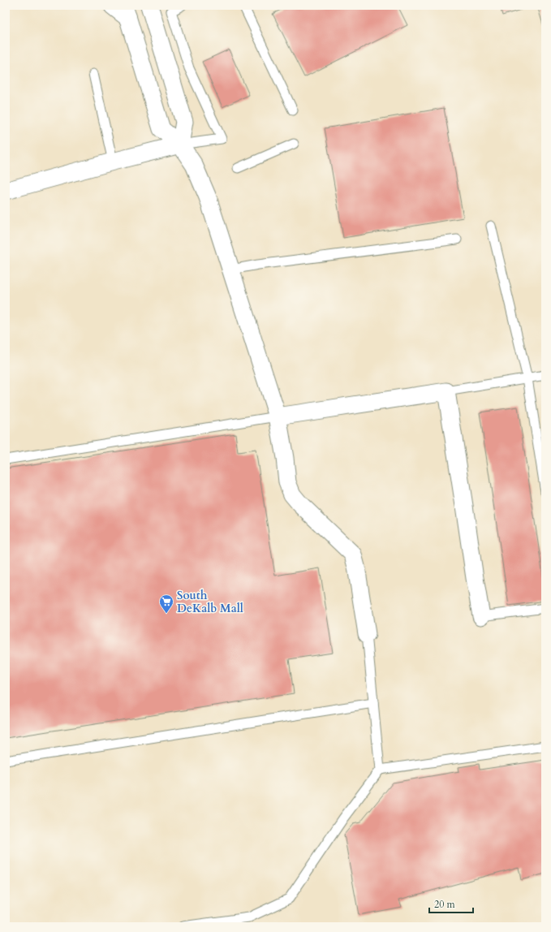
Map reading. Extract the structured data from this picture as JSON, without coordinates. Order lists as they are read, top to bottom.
{
  "places": {
    "supermarket": ["South DeKalb Mall"]
  },
  "scale_bar": "20 m"
}
